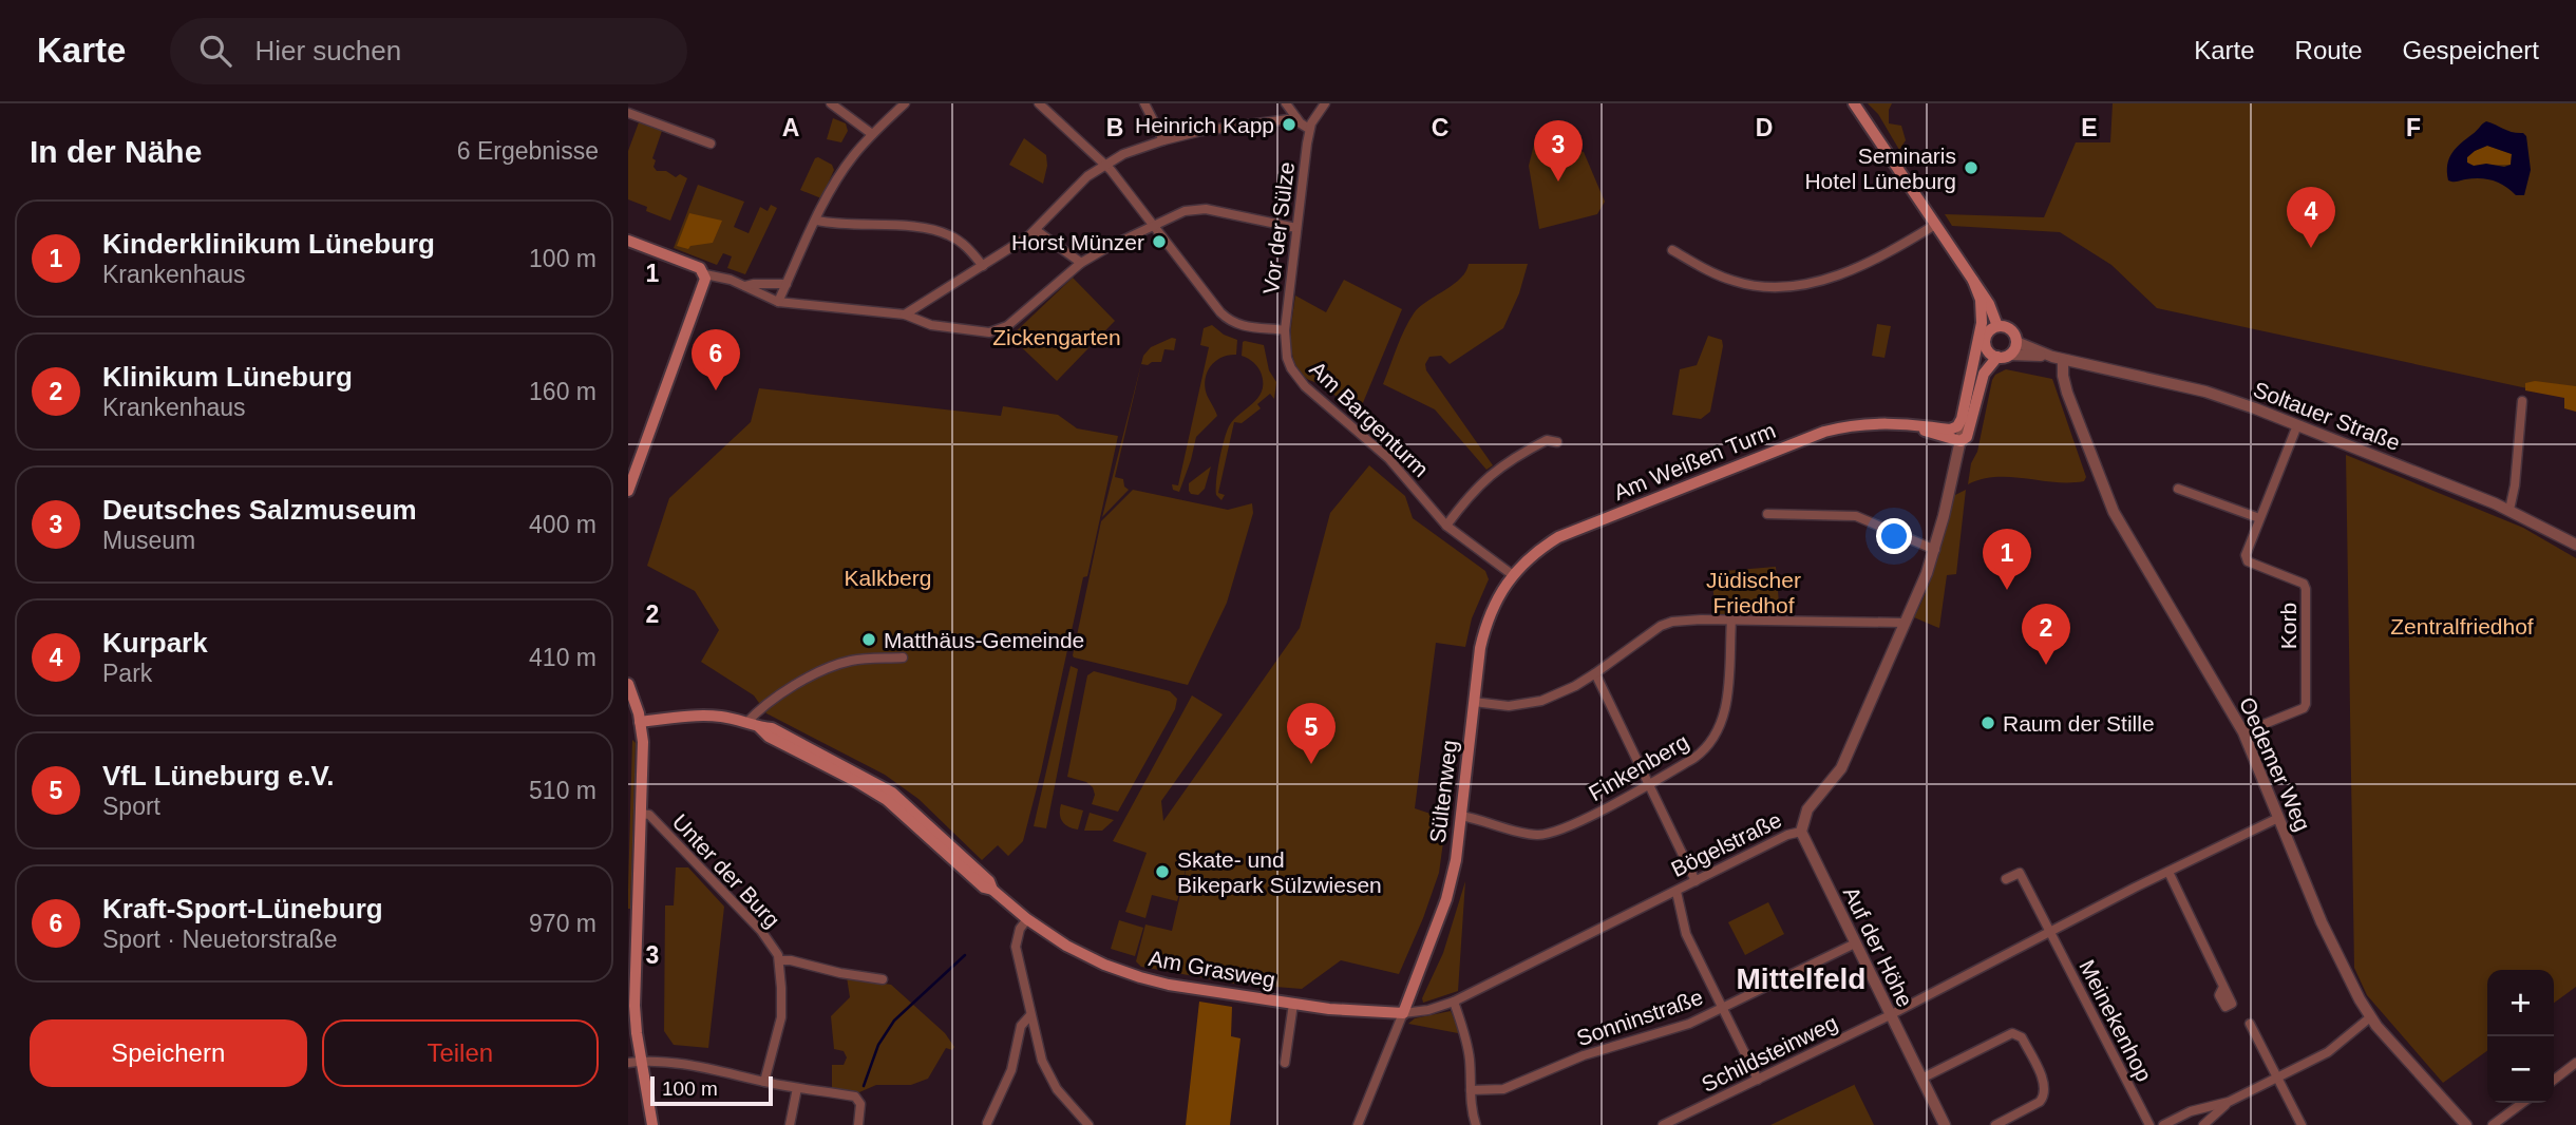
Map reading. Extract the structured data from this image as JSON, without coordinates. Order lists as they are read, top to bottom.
{
  "streets": {
    "main road": [
      "Soltauer Straße",
      "Am Weißen Turm",
      "Sültenweg",
      "Bögelstraße",
      "Am Grasweg"
    ],
    "street": [
      "Vor der Sülze",
      "Am Bargenturm",
      "Korb",
      "Oedemer Weg",
      "Finkenberg",
      "Unter der Burg",
      "Auf der Höhe",
      "Sonninstraße",
      "Meinekenhop",
      "Schildsteinweg"
    ]
  },
  "crossings": [
    ["Vor der Sülze", "Am Bargenturm"],
    ["Soltauer Straße", "Korb"],
    ["Soltauer Straße", "Oedemer Weg"],
    ["Soltauer Straße", "Bögelstraße"],
    ["Am Bargenturm", "Am Weißen Turm"],
    ["Am Bargenturm", "Sültenweg"],
    ["Am Weißen Turm", "Sültenweg"],
    ["Am Weißen Turm", "Bögelstraße"],
    ["Korb", "Oedemer Weg"],
    ["Oedemer Weg", "Schildsteinweg"],
    ["Finkenberg", "Sültenweg"],
    ["Sültenweg", "Bögelstraße"],
    ["Sültenweg", "Am Grasweg"],
    ["Bögelstraße", "Auf der Höhe"],
    ["Bögelstraße", "Am Grasweg"],
    ["Auf der Höhe", "Sonninstraße"],
    ["Auf der Höhe", "Schildsteinweg"],
    ["Meinekenhop", "Schildsteinweg"]
  ],
  "districts": ["Mittelfeld"],
  "parks": [
    "Zickengarten",
    "Kalkberg",
    "Jüdischer Friedhof",
    "Zentralfriedhof"
  ],
  "places": [
    "Heinrich Kapp",
    "Seminaris Hotel Lüneburg",
    "Horst Münzer",
    "Matthäus-Gemeinde",
    "Raum der Stille",
    "Skate- und Bikepark Sülzwiesen"
  ],
  "scale_bar": "100 m",
  "page": {
    "header": "Karte",
    "search": "Hier suchen",
    "nav": ["Karte", "Route", "Gespeichert"],
    "heading": ["In der Nähe", "6 Ergebnisse"],
    "pins": [
      "3",
      "4",
      "6",
      "1",
      "2",
      "5"
    ],
    "list": [
      {
        "mark": "1",
        "name": "Kinderklinikum Lüneburg",
        "note": "Krankenhaus",
        "value": "100 m"
      },
      {
        "mark": "2",
        "name": "Klinikum Lüneburg",
        "note": "Krankenhaus",
        "value": "160 m"
      },
      {
        "mark": "3",
        "name": "Deutsches Salzmuseum",
        "note": "Museum",
        "value": "400 m"
      },
      {
        "mark": "4",
        "name": "Kurpark",
        "note": "Park",
        "value": "410 m"
      },
      {
        "mark": "5",
        "name": "VfL Lüneburg e.V.",
        "note": "Sport",
        "value": "510 m"
      },
      {
        "mark": "6",
        "name": "Kraft-Sport-Lüneburg",
        "note": "Sport · Neuetorstraße",
        "value": "970 m"
      }
    ],
    "map_buttons": ["+", "−"],
    "buttons": ["Speichern", "Teilen"],
    "scale": "100 m"
  },
  "grid": {
    "columns": [
      "A",
      "B",
      "C",
      "D",
      "E",
      "F"
    ],
    "rows": ["1", "2", "3"]
  }
}
